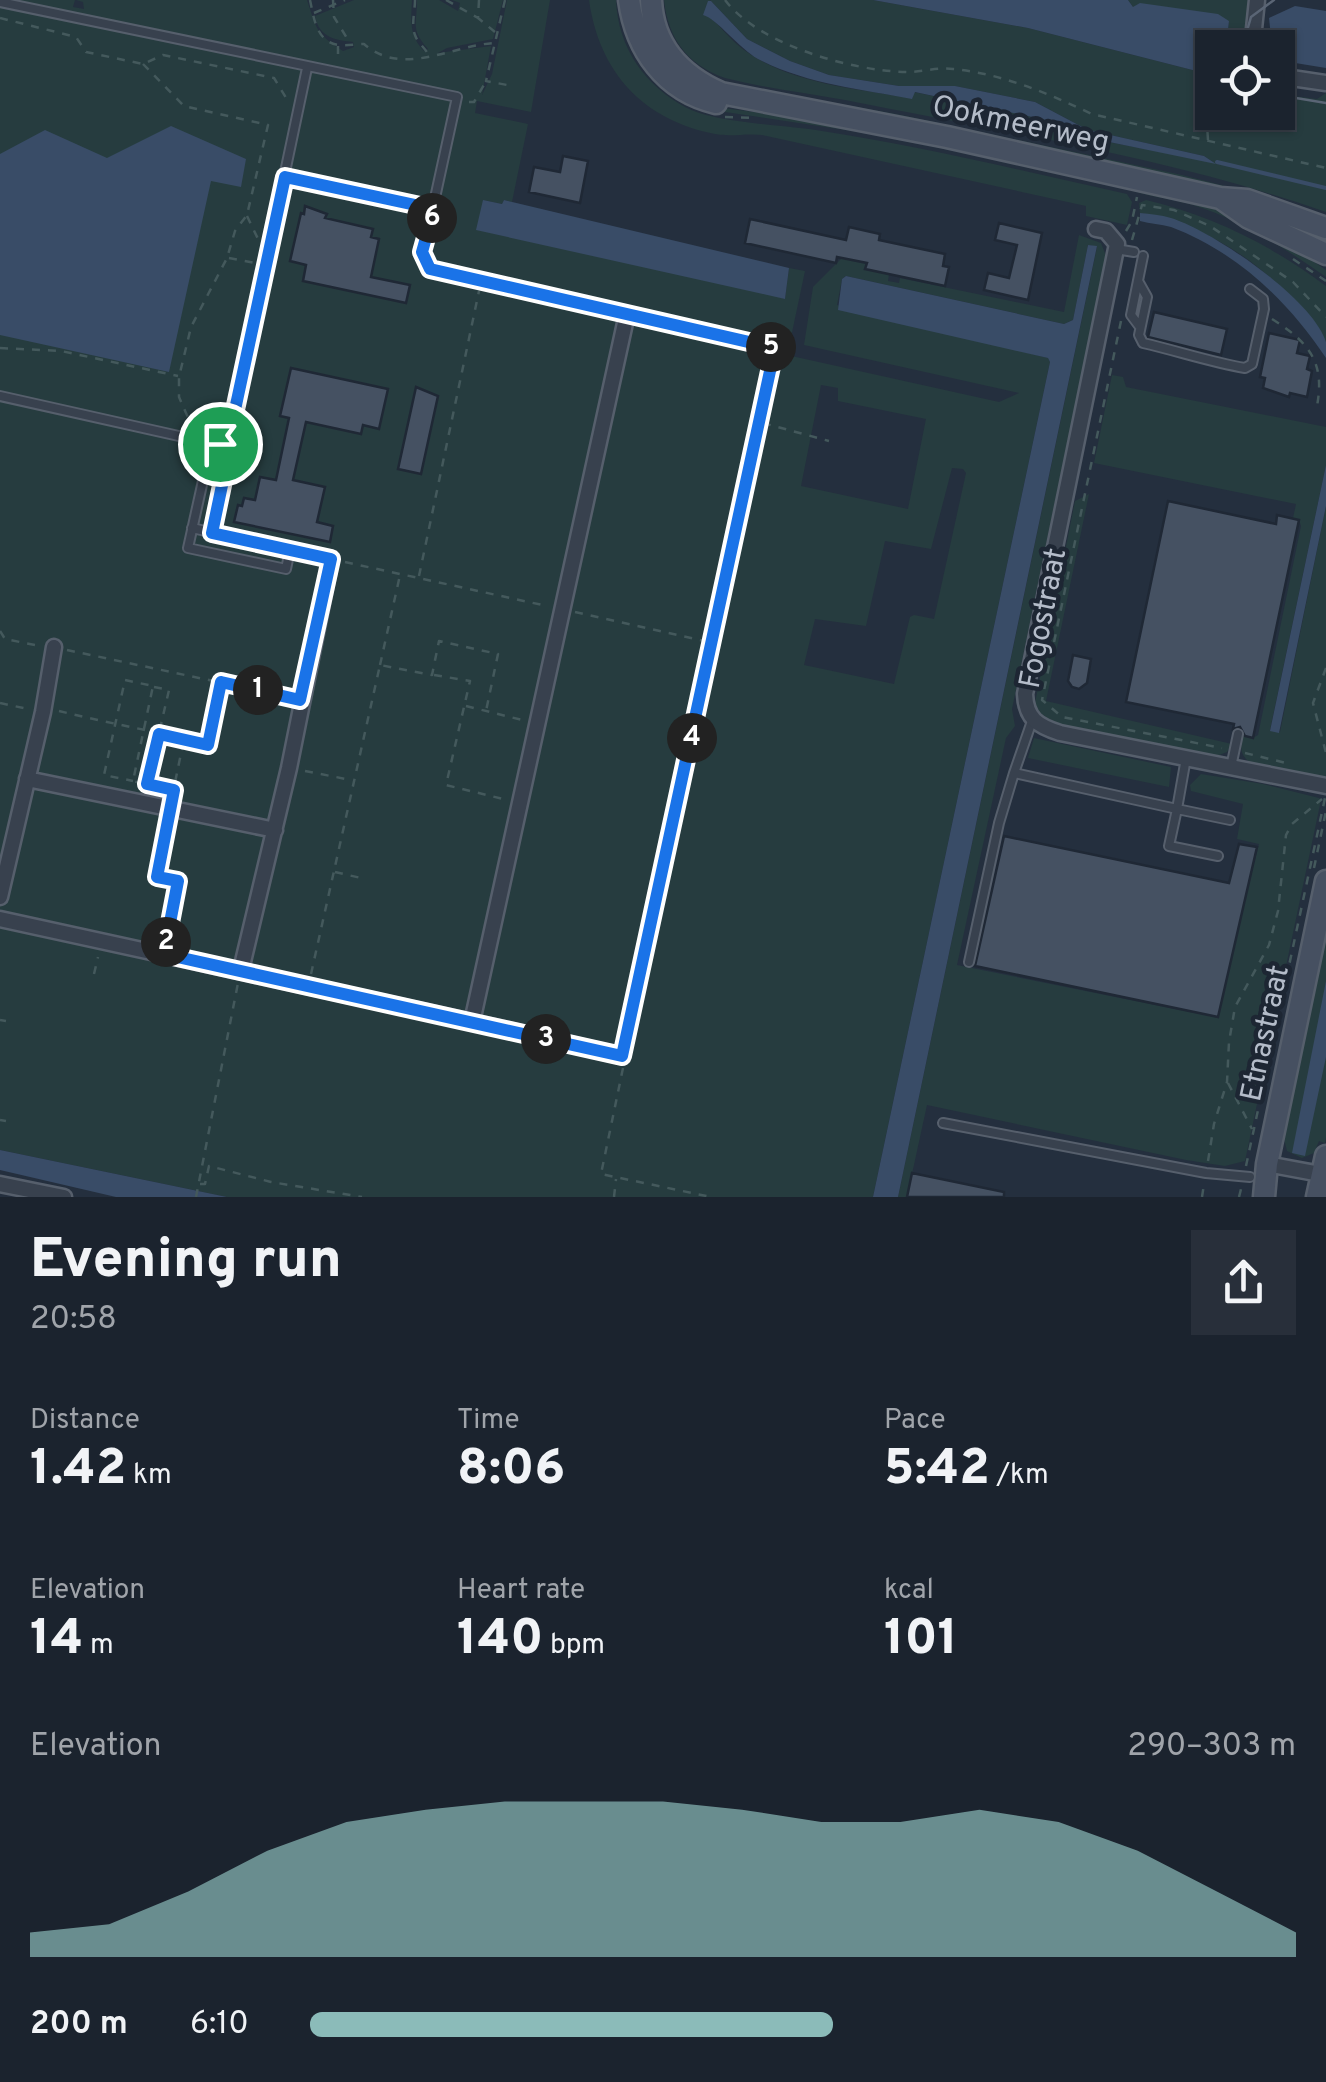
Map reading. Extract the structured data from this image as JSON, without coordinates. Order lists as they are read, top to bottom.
{
  "streets": {
    "main road": ["Ookmeerweg", "Etnastraat"],
    "street": ["Fogostraat"]
  },
  "page": {
    "pins": [
      "6",
      "5",
      "1",
      "4",
      "2",
      "3"
    ],
    "heading": ["Evening run", "20:58"],
    "stats": [
      ["Distance", "1.42 km"],
      ["Time", "8:06"],
      ["Pace", "5:42 /km"],
      ["Elevation", "14 m"],
      ["Heart rate", "140 bpm"],
      ["kcal", "101"]
    ],
    "chart": ["Elevation", "290–303 m"],
    "list": [
      {
        "name": "200 m",
        "note": "6:10"
      }
    ]
  }
}
